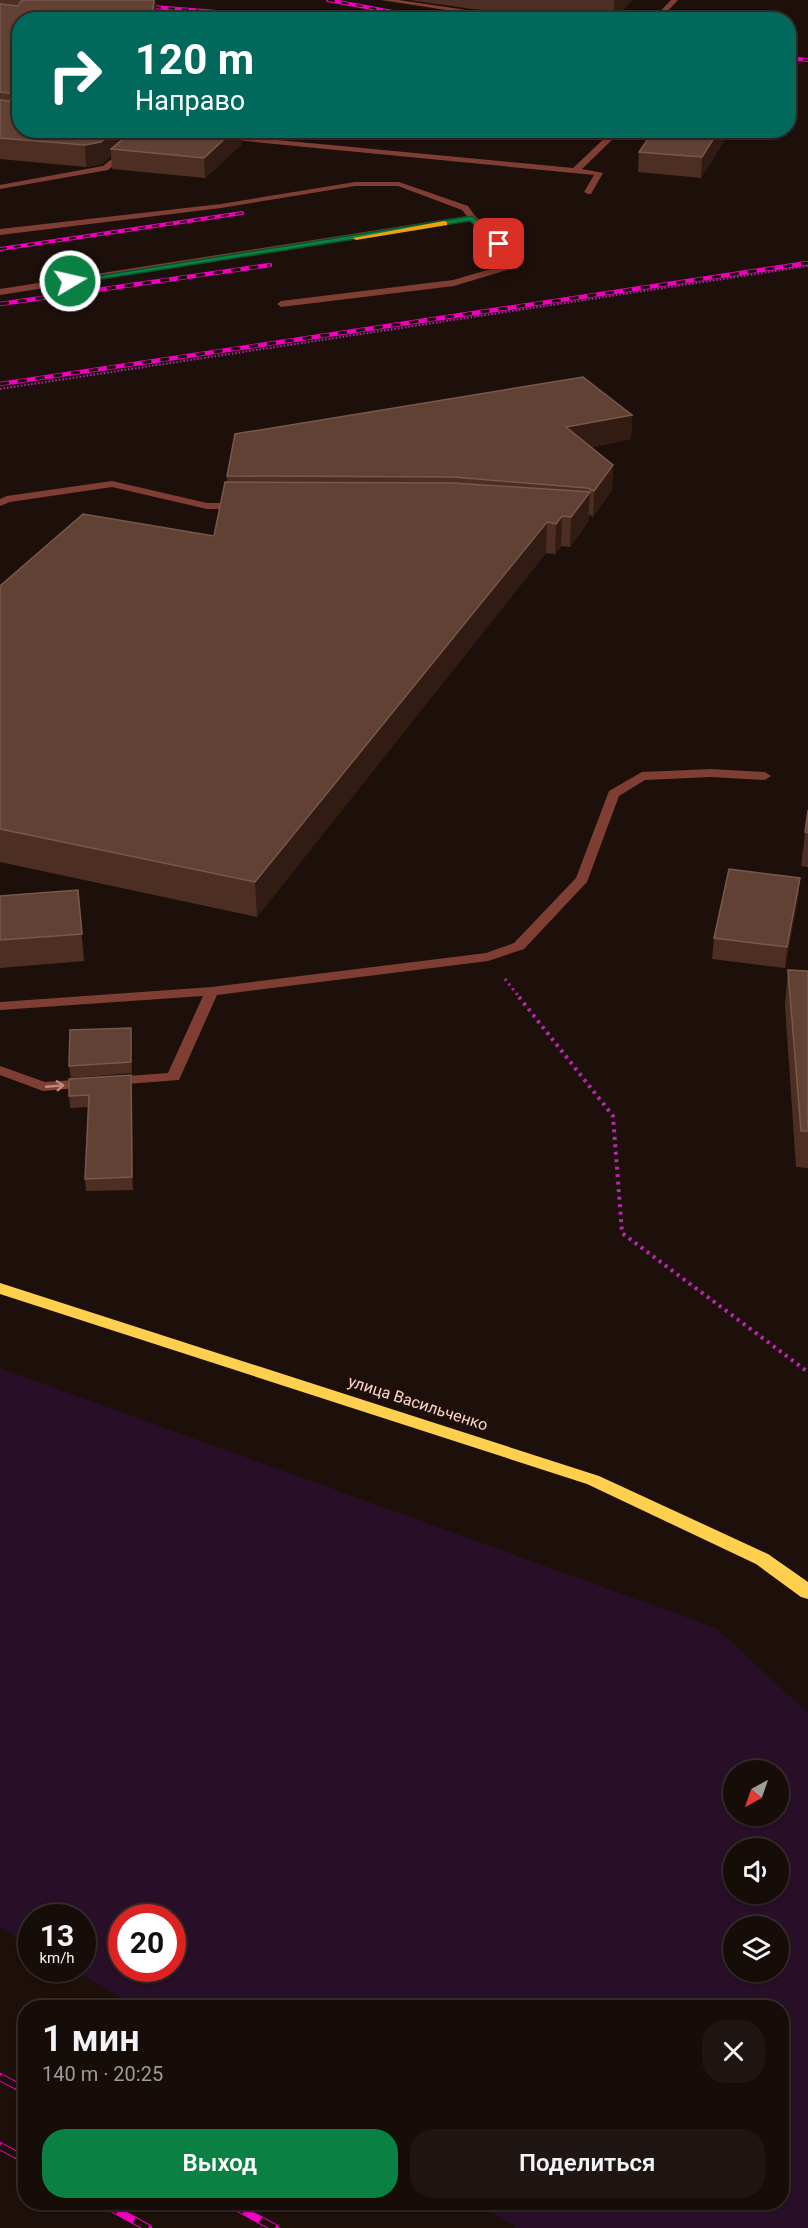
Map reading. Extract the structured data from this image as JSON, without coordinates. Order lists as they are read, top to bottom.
{
  "streets": {
    "main road": ["улица Васильченко"]
  },
  "north": "bottom left",
  "page": {
    "turn": ["120 m", "Направо"],
    "speed": "13 km/h",
    "limit": "20",
    "heading": ["1 мин", "140 m · 20:25"],
    "buttons": ["Выход", "Поделиться"]
  }
}
